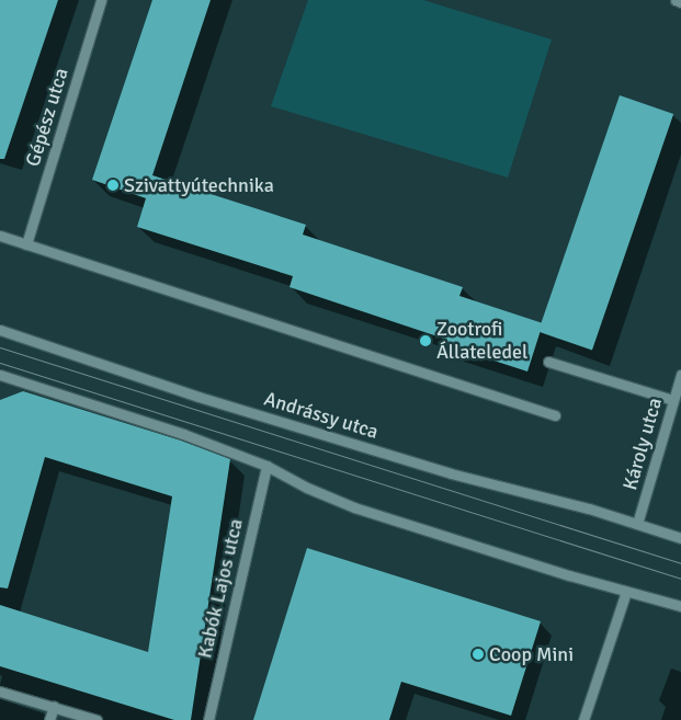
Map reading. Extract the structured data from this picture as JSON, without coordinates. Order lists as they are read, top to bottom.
{
  "streets": {
    "street": [
      "Gépész utca",
      "Andrássy utca",
      "Károly utca",
      "Kabók Lajos utca"
    ]
  },
  "crossings": [
    ["Andrássy utca", "Károly utca"]
  ],
  "places": ["Szivattyútechnika", "Zootrofi Állateledel", "Coop Mini"]
}
